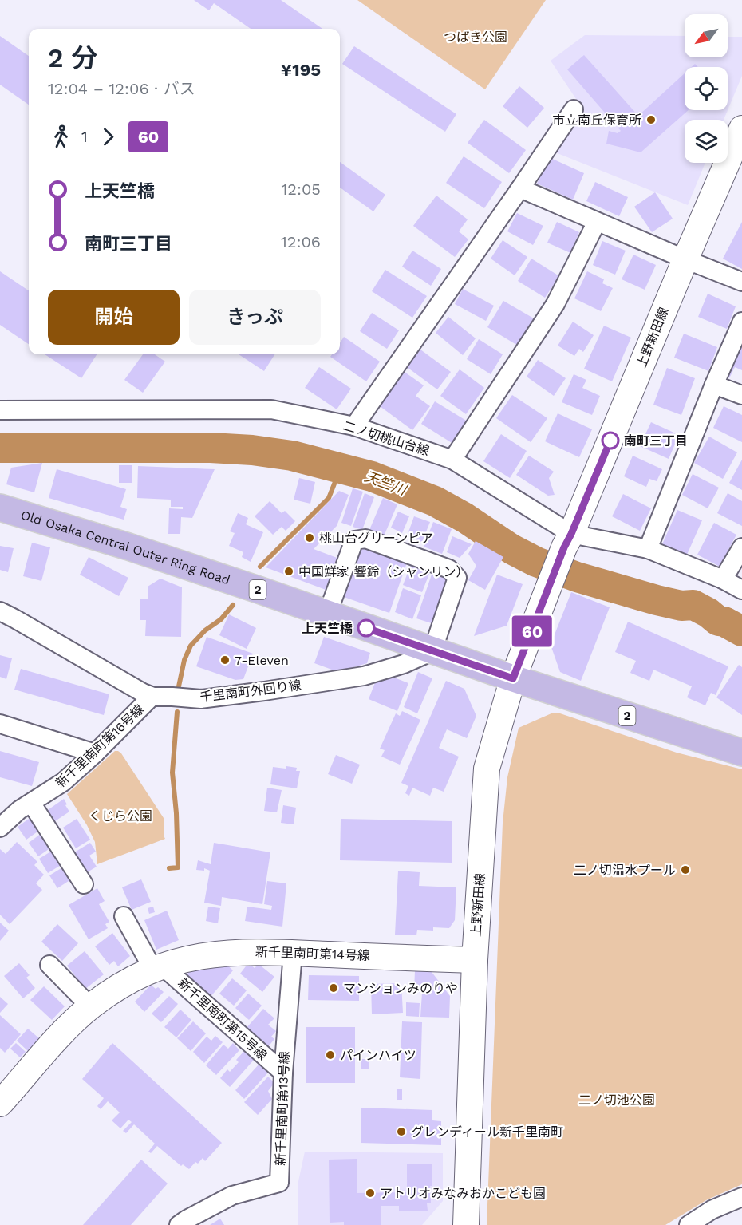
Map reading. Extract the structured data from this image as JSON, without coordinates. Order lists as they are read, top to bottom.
{
  "streets": {
    "main road": ["Old Osaka Central Outer Ring Road", "2"],
    "street": [
      "上野新田線",
      "二ノ切桃山台線",
      "千里南町外回り線",
      "新千里南町第16号線",
      "新千里南町第14号線",
      "新千里南町第15号線",
      "新千里南町第13号線"
    ]
  },
  "crossings": [
    ["上野新田線", "二ノ切桃山台線"],
    ["上野新田線", "Old Osaka Central Outer Ring Road"],
    ["上野新田線", "新千里南町第14号線"],
    ["Old Osaka Central Outer Ring Road", "千里南町外回り線"],
    ["千里南町外回り線", "新千里南町第16号線"],
    ["新千里南町第14号線", "新千里南町第15号線"],
    ["新千里南町第14号線", "新千里南町第13号線"],
    ["新千里南町第15号線", "新千里南町第13号線"]
  ],
  "water": ["天竺川"],
  "parks": ["つばき公園", "くじら公園", "二ノ切池公園"],
  "places": [
    "市立南丘保育所",
    "南町三丁目",
    "桃山台グリーンピア",
    "中国鮮家 響鈴（シャンリン）",
    "上天竺橋",
    "7-Eleven",
    "二ノ切温水プール",
    "マンションみのりや",
    "パインハイツ",
    "グレンディール新千里南町",
    "アトリオみなみおかこども園"
  ],
  "lines": ["bus line 60"],
  "north": "bottom left",
  "page": {
    "on_map": "60",
    "heading": ["2 分", "12:04 – 12:06 · バス", "¥195"],
    "legs": ["1", "60"],
    "list": [
      {
        "name": "上天竺橋",
        "value": "12:05"
      },
      {
        "name": "南町三丁目",
        "value": "12:06"
      }
    ],
    "buttons": ["開始", "きっぷ"]
  }
}
